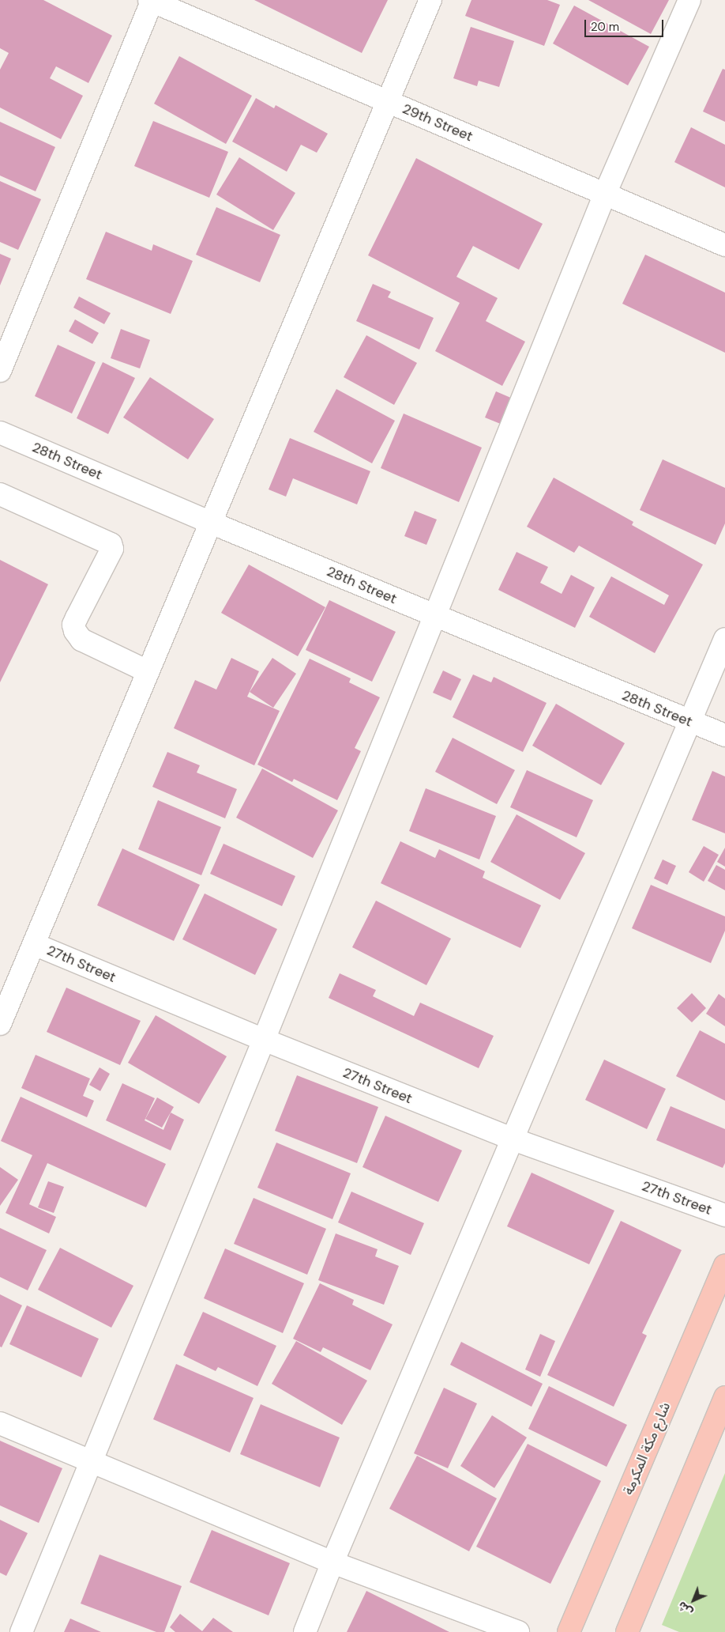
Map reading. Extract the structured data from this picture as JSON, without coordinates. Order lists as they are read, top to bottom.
{
  "streets": {
    "main road": ["شارع مكة المكرمة"],
    "street": ["29th Street", "28th Street", "27th Street"]
  },
  "scale_bar": "20 m",
  "north": "bottom left"
}
